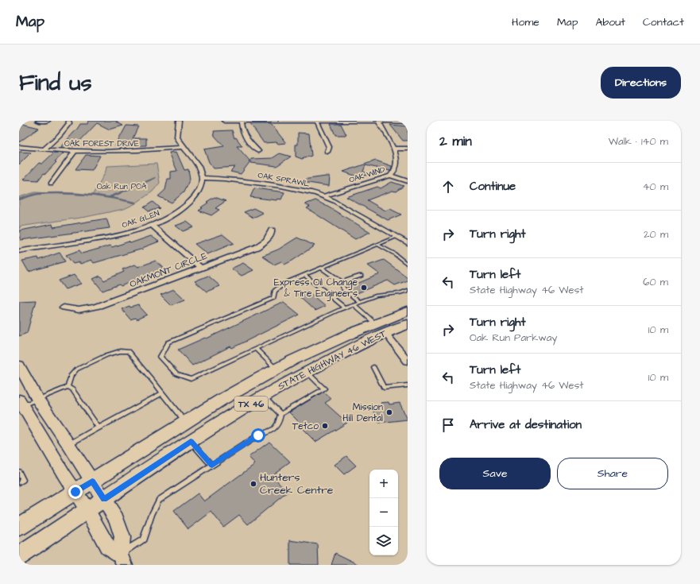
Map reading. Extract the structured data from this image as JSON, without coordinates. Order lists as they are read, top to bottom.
{
  "streets": {
    "main road": ["STATE HIGHWAY 46 WEST", "TX 46"],
    "street": [
      "OAK FOREST DRIVE",
      "OAK WIND",
      "OAK SPRAWL",
      "OAK GLEN",
      "OAKMONT CIRCLE"
    ]
  },
  "crossings": [
    ["OAK WIND", "OAK SPRAWL"],
    ["OAK SPRAWL", "OAK GLEN"]
  ],
  "parks": ["Oak Run POA"],
  "places": [
    "Express Oil Change & Tire Engineers",
    "Mission Hill Dental",
    "Tetco",
    "Hunters Creek Centre"
  ],
  "page": {
    "header": "Map",
    "nav": [
      "Home",
      "Map",
      "About",
      "Contact"
    ],
    "buttons": [
      "Directions",
      ["Save", "Share"]
    ],
    "title": "Find us",
    "heading": ["2 min", "Walk · 140 m"],
    "list": [
      ["Continue", "40 m"],
      ["Turn right", "20 m"],
      ["Turn left", "State Highway 46 West", "60 m"],
      ["Turn right", "Oak Run Parkway", "10 m"],
      ["Turn left", "State Highway 46 West", "10 m"],
      "Arrive at destination"
    ],
    "map_buttons": ["+", "−"]
  }
}
